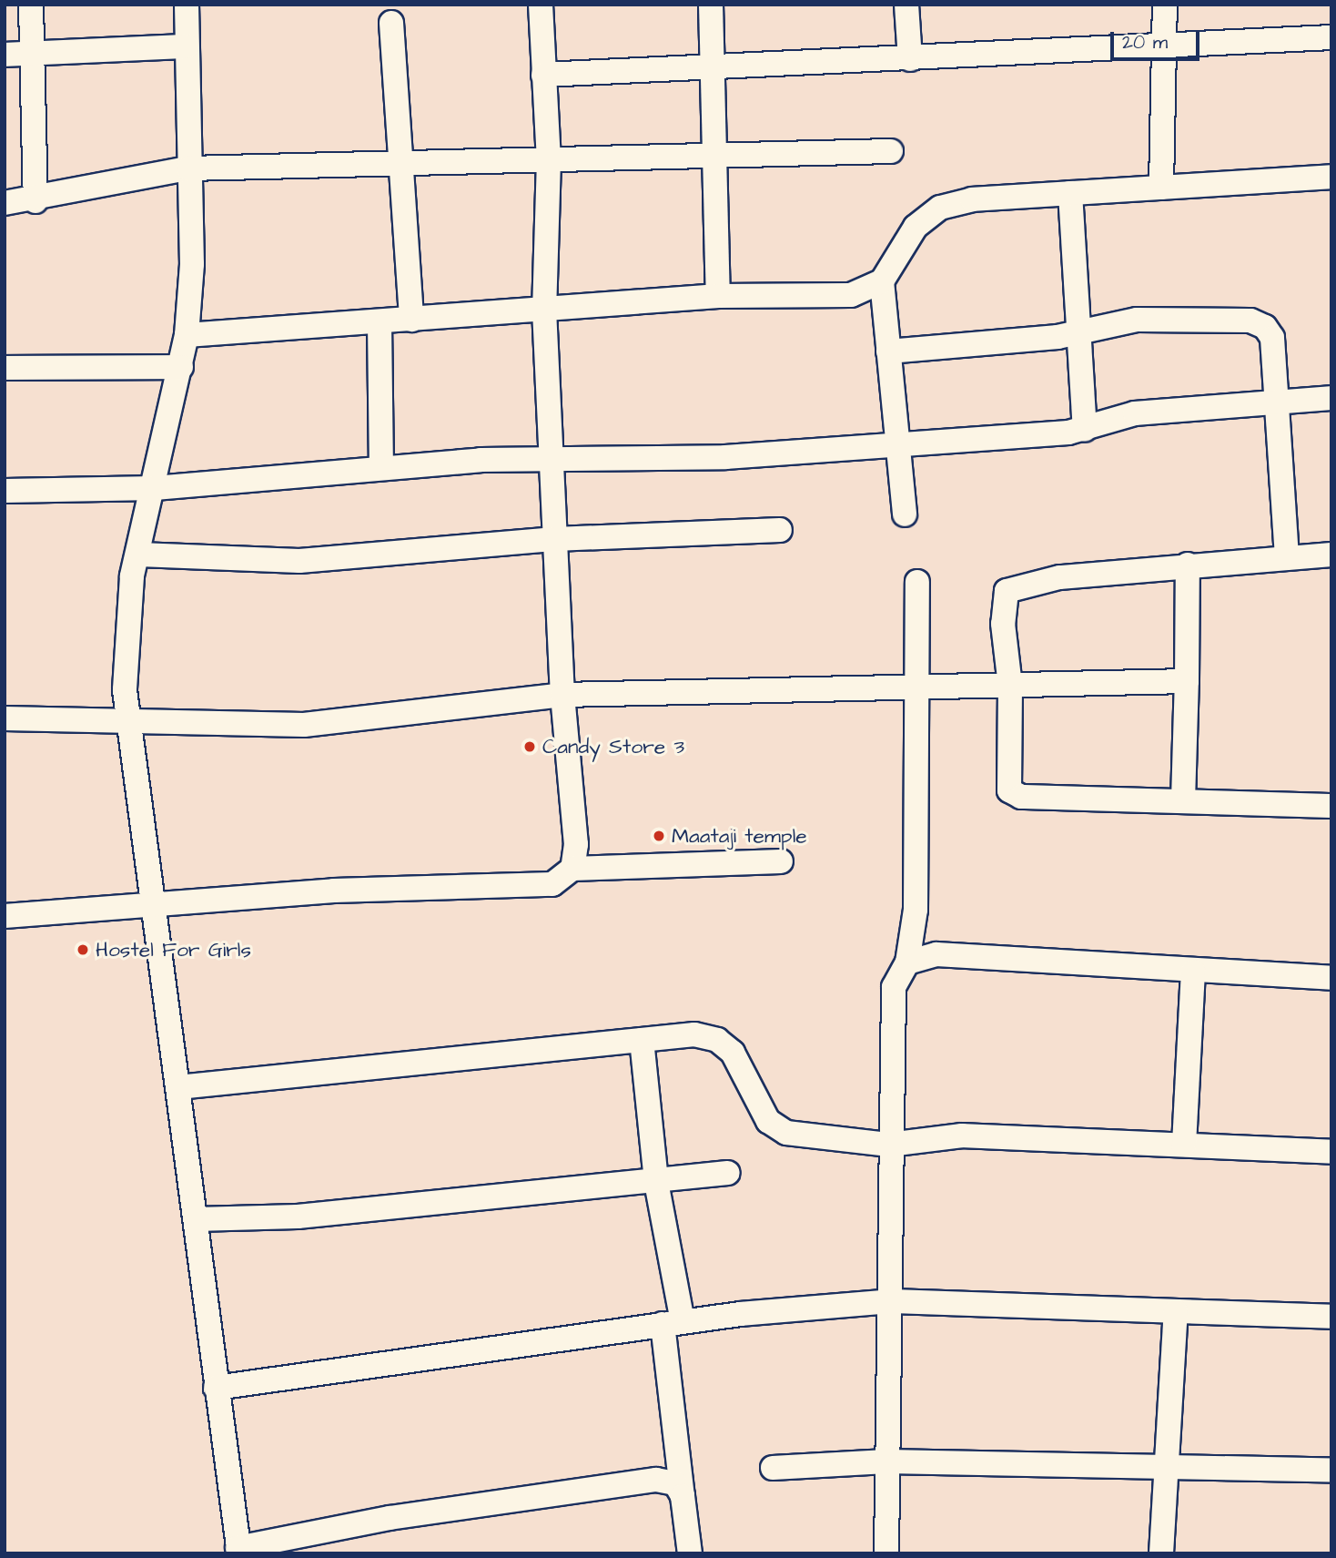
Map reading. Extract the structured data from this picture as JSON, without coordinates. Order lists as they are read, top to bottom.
{
  "places": ["Candy Store 3", "Maataji temple", "Hostel For Girls"],
  "scale_bar": "20 m"
}
